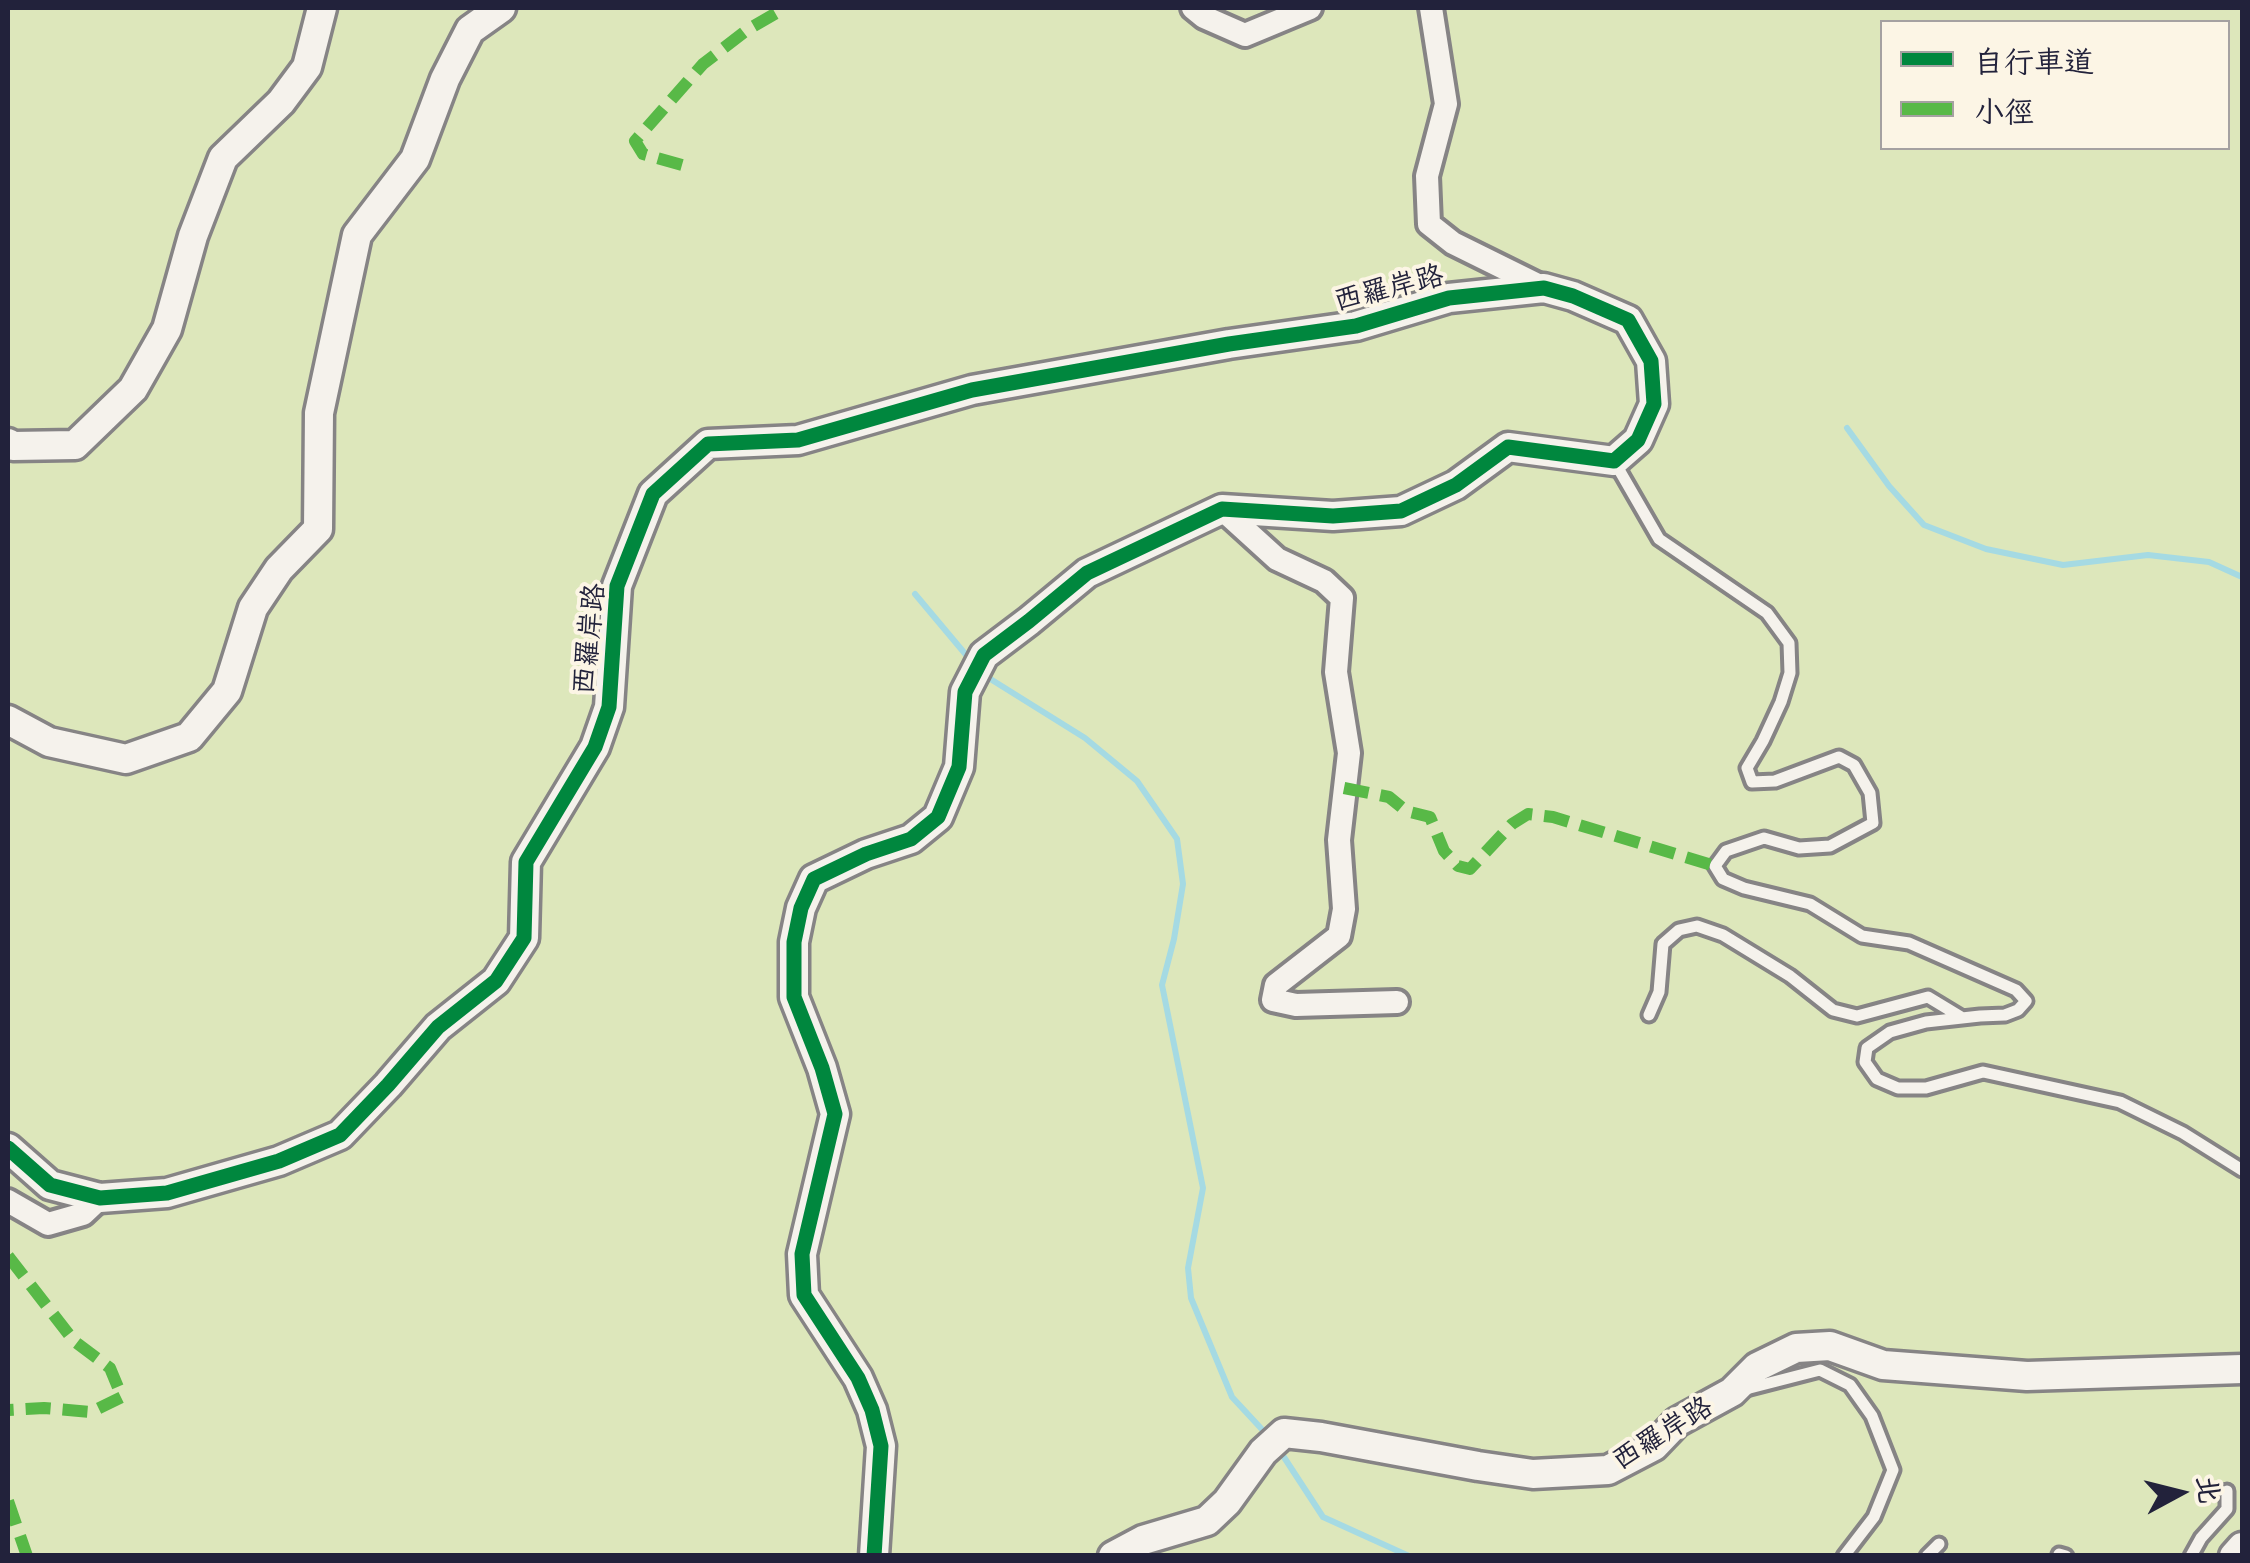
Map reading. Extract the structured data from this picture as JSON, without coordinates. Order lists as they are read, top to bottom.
{
  "streets": {
    "street": ["西羅岸路"]
  },
  "legend": ["自行車道", "小徑"],
  "north": "right"
}
